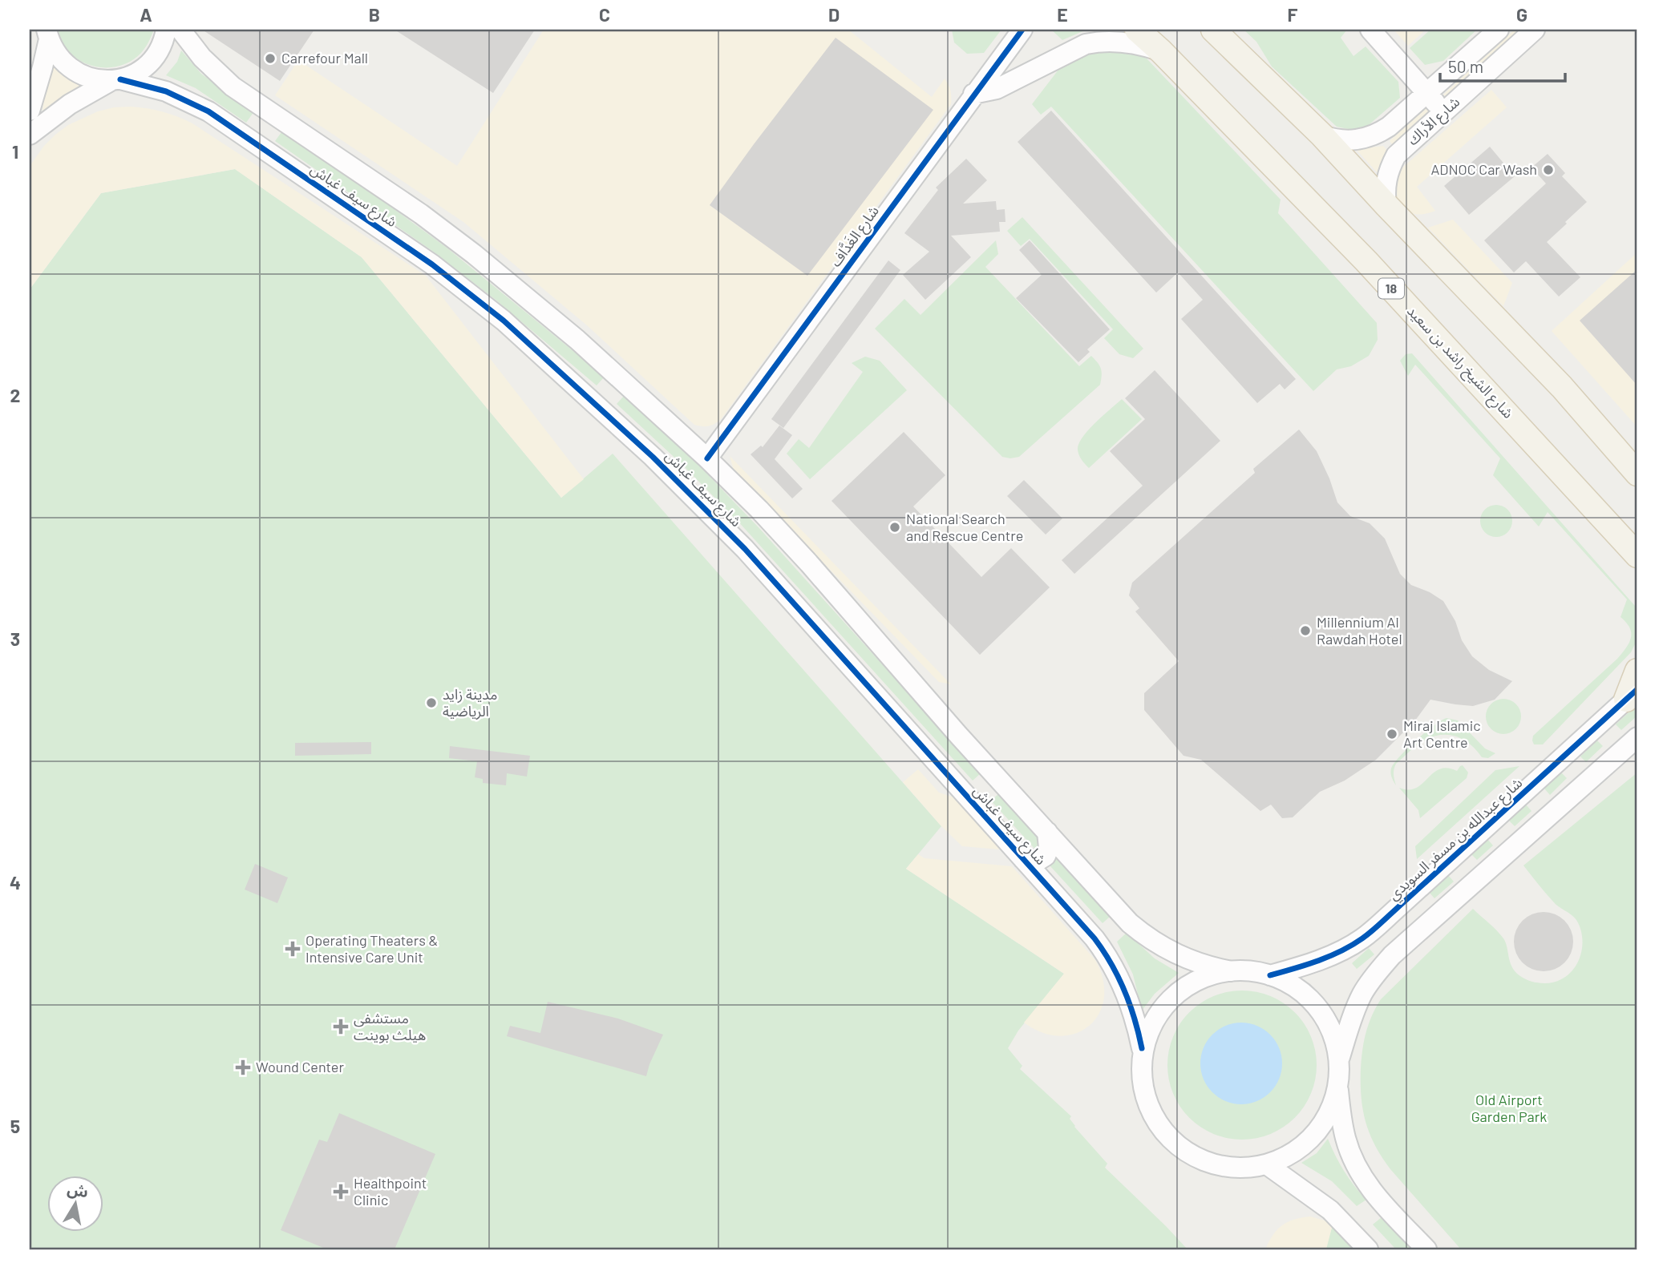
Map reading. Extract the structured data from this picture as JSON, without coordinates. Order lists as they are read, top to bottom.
{
  "streets": {
    "main road": ["18", "شارع الشيخ راشد بن سعيد"],
    "street": [
      "شارع الأراك",
      "شارع سيف غباش",
      "شارع الغَدَّاف",
      "شارع عبدالله بن مسفر السويدي"
    ]
  },
  "crossings": [
    ["شارع سيف غباش", "شارع الغَدَّاف"],
    ["شارع سيف غباش", "شارع عبدالله بن مسفر السويدي"]
  ],
  "parks": ["Old Airport Garden Park"],
  "places": {
    "other": [
      "Carrefour Mall",
      "ADNOC Car Wash",
      "National Search and Rescue Centre",
      "Millennium Al Rawdah Hotel",
      "مدينة زايد الرياضية",
      "Miraj Islamic Art Centre"
    ],
    "health": [
      "Operating Theaters & Intensive Care Unit",
      "مستشفى هيلث بوينت",
      "Wound Center",
      "Healthpoint Clinic"
    ]
  },
  "scale_bar": "50 m",
  "north": "top",
  "grid": {
    "columns": [
      "A",
      "B",
      "C",
      "D",
      "E",
      "F",
      "G"
    ],
    "rows": [
      "1",
      "2",
      "3",
      "4",
      "5"
    ]
  }
}
